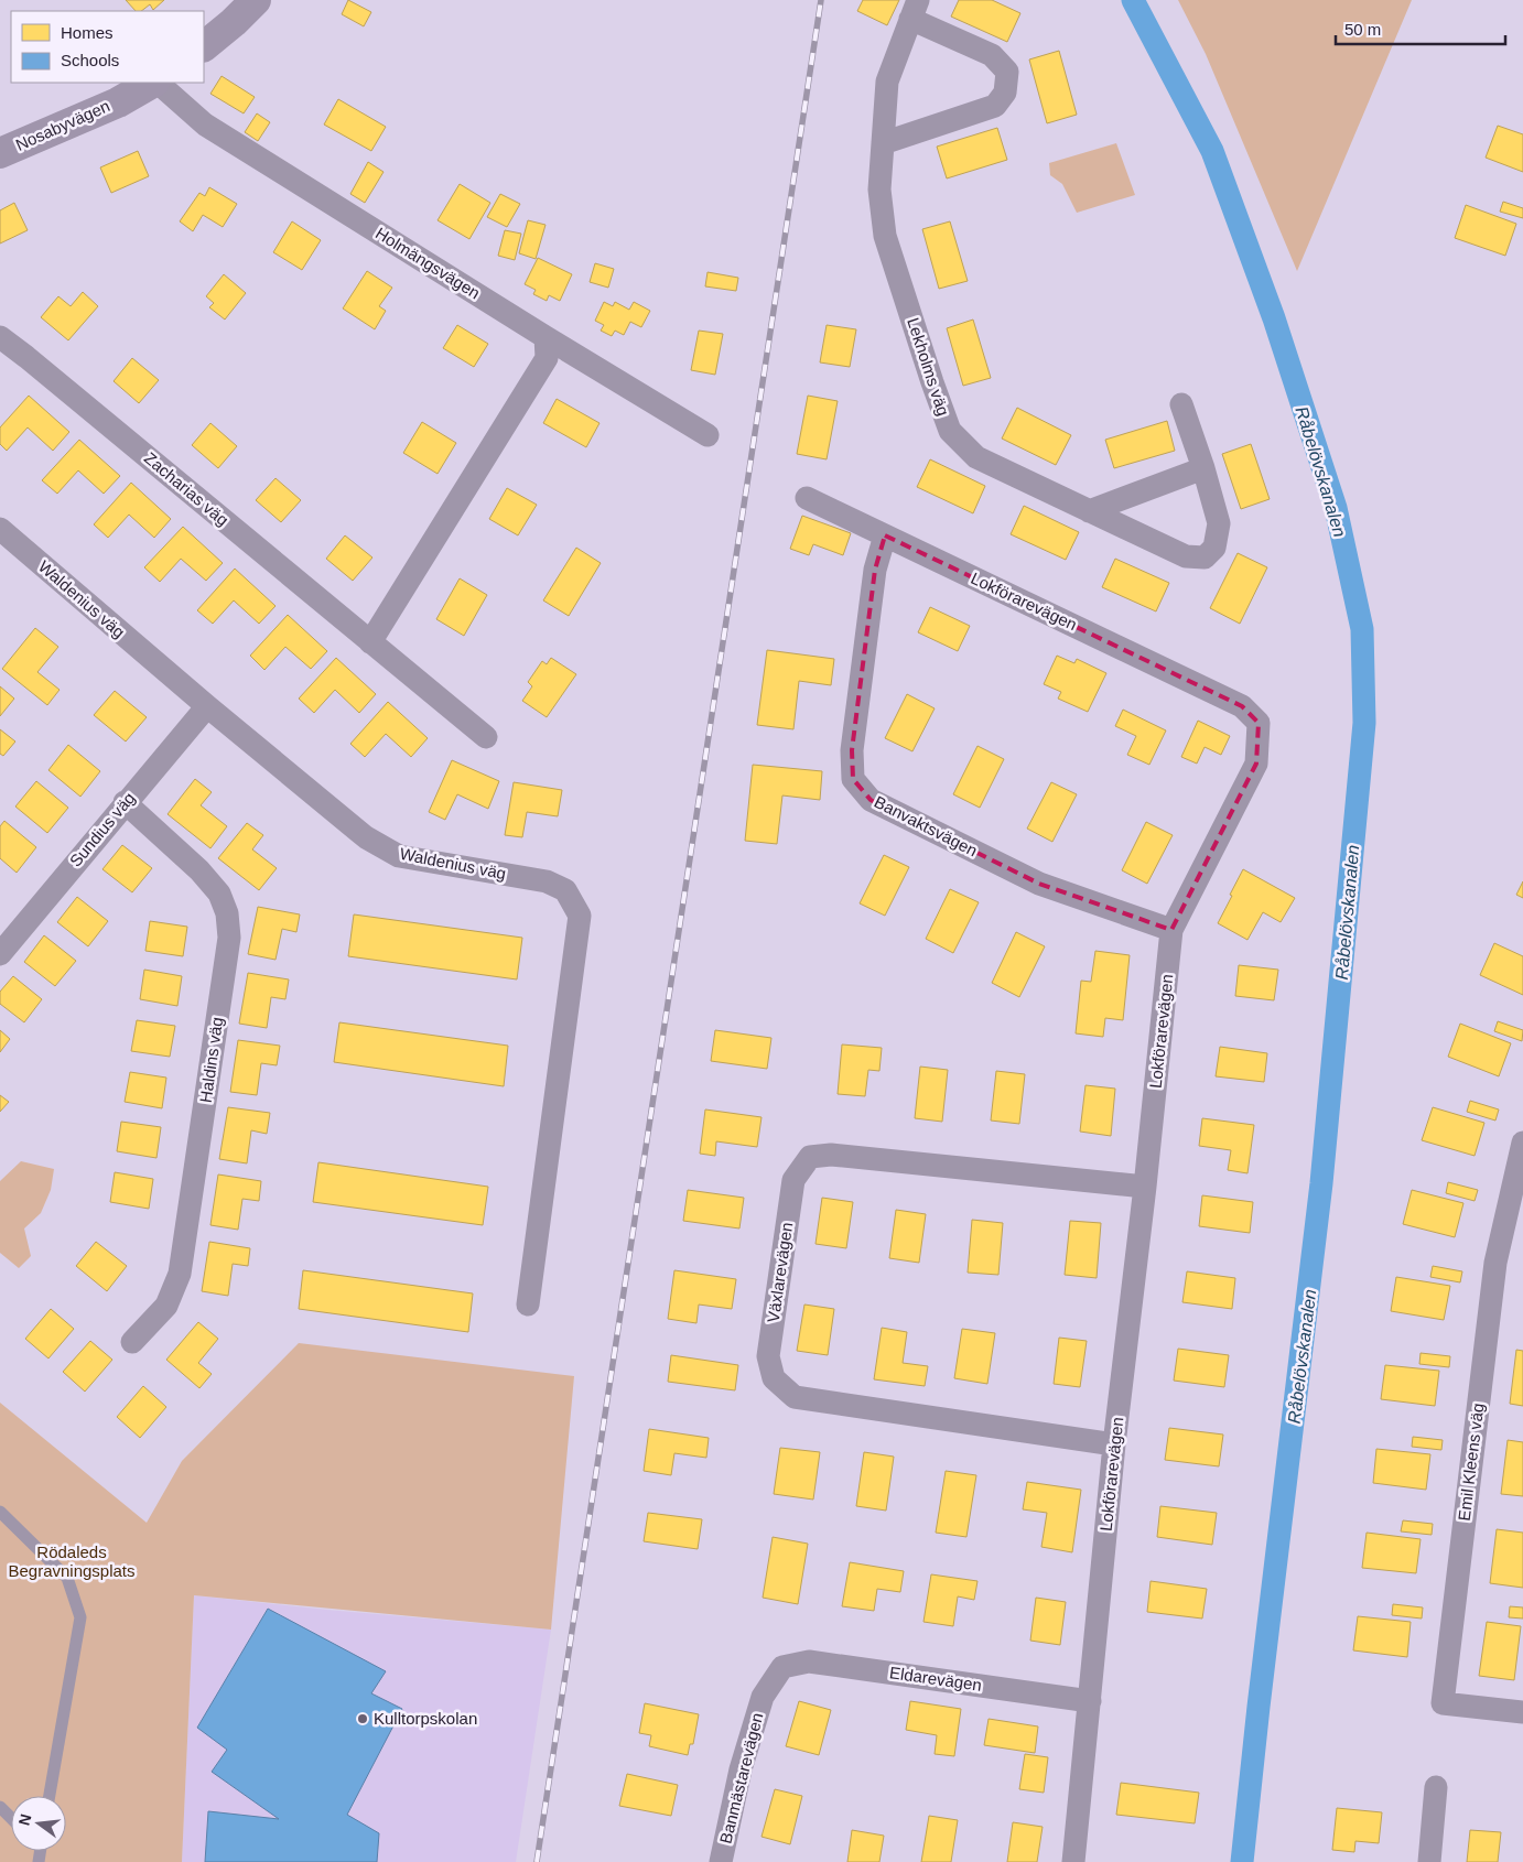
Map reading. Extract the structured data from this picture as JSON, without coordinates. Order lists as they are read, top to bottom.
{
  "streets": {
    "main road": ["Nosabyvägen"],
    "street": [
      "Holmängsvägen",
      "Lekholms väg",
      "Zacharias väg",
      "Waldenius väg",
      "Lokförarevägen",
      "Banvaktsvägen",
      "Sundius väg",
      "Haldins väg",
      "Växlarevägen",
      "Emil Kleens väg",
      "Eldarevägen",
      "Banmästarevägen"
    ]
  },
  "crossings": [
    ["Waldenius väg", "Sundius väg"],
    ["Lokförarevägen", "Banvaktsvägen"],
    ["Lokförarevägen", "Växlarevägen"],
    ["Lokförarevägen", "Eldarevägen"],
    ["Sundius väg", "Haldins väg"],
    ["Eldarevägen", "Banmästarevägen"]
  ],
  "water": ["Råbelövskanalen"],
  "parks": ["Rödaleds Begravningsplats"],
  "places": ["Kulltorpskolan"],
  "legend": ["Homes", "Schools"],
  "scale_bar": "50 m",
  "north": "left"
}
